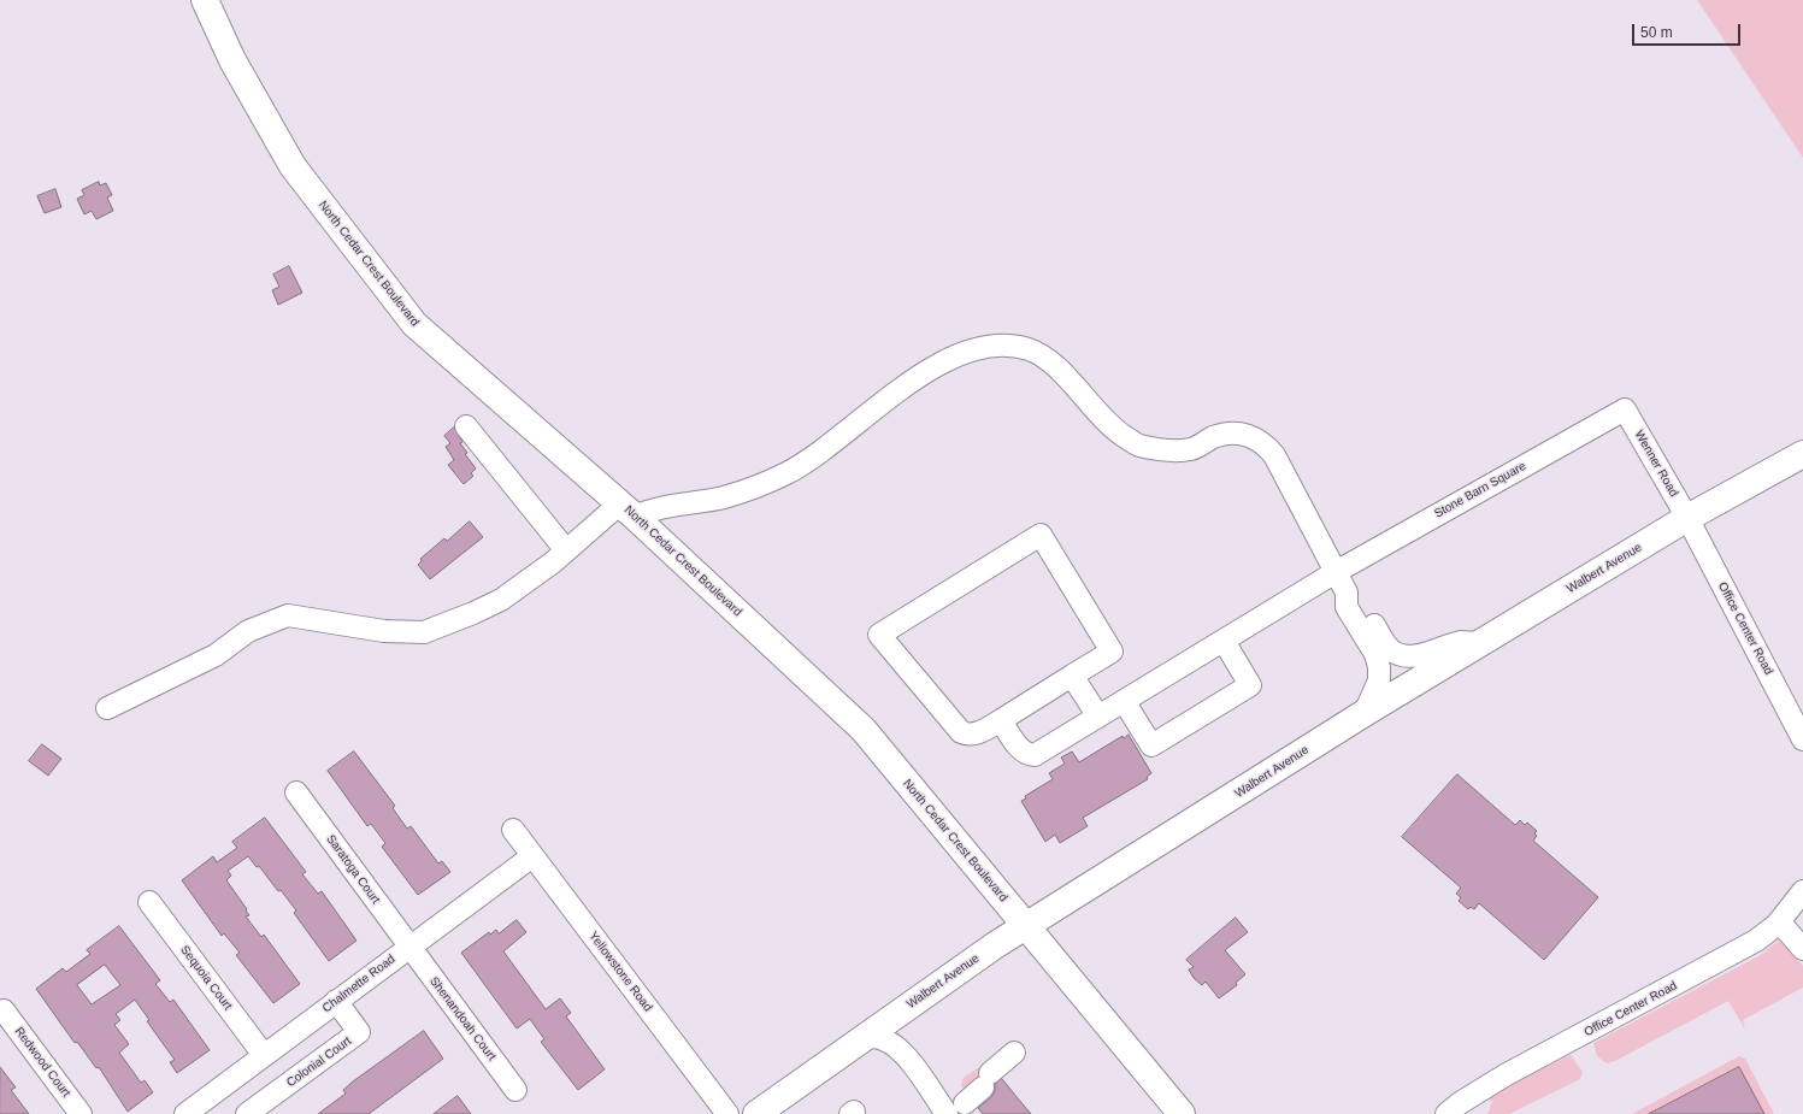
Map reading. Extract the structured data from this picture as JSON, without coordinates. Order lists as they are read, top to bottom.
{
  "streets": {
    "main road": ["North Cedar Crest Boulevard", "Walbert Avenue"],
    "street": [
      "Wenner Road",
      "Stone Barn Square",
      "Office Center Road",
      "Saratoga Court",
      "Yellowstone Road",
      "Sequoia Court",
      "Chalmette Road",
      "Shenandoah Court",
      "Redwood Court",
      "Colonial Court"
    ]
  },
  "crossings": [
    ["North Cedar Crest Boulevard", "Walbert Avenue"],
    ["Wenner Road", "Stone Barn Square"],
    ["Wenner Road", "Walbert Avenue"],
    ["Wenner Road", "Office Center Road"],
    ["Walbert Avenue", "Office Center Road"],
    ["Saratoga Court", "Chalmette Road"],
    ["Saratoga Court", "Shenandoah Court"],
    ["Yellowstone Road", "Chalmette Road"],
    ["Sequoia Court", "Chalmette Road"],
    ["Chalmette Road", "Shenandoah Court"],
    ["Chalmette Road", "Colonial Court"]
  ],
  "scale_bar": "50 m"
}
